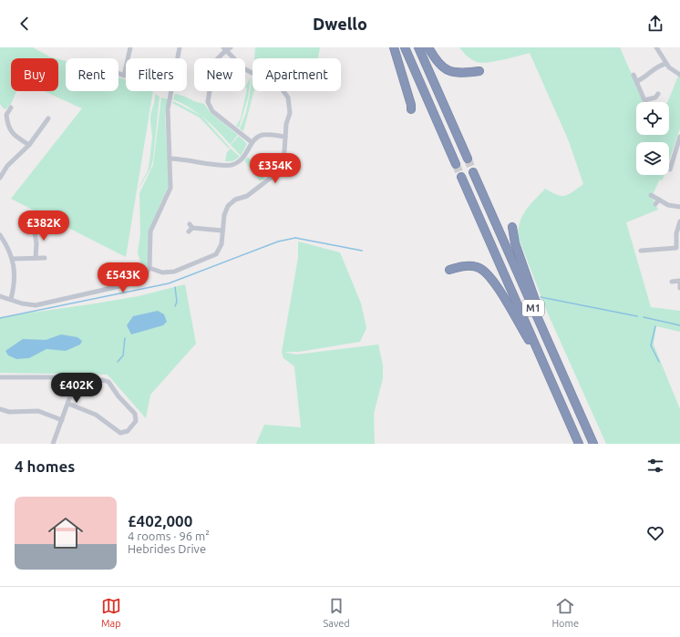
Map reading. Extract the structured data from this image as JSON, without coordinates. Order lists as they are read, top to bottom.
{
  "streets": {
    "highway": ["M1"]
  },
  "page": {
    "header": "Dwello",
    "chip": [
      "Buy",
      "Rent",
      "Filters",
      "New",
      "Apartment"
    ],
    "price": [
      "£354K",
      "£382K",
      "£543K",
      "£402K"
    ],
    "heading": "4 homes",
    "list": [
      {
        "name": "£402,000",
        "note": "4 rooms · 96 m² · Hebrides Drive"
      }
    ],
    "tabs": ["Map", "Saved", "Home"]
  }
}
